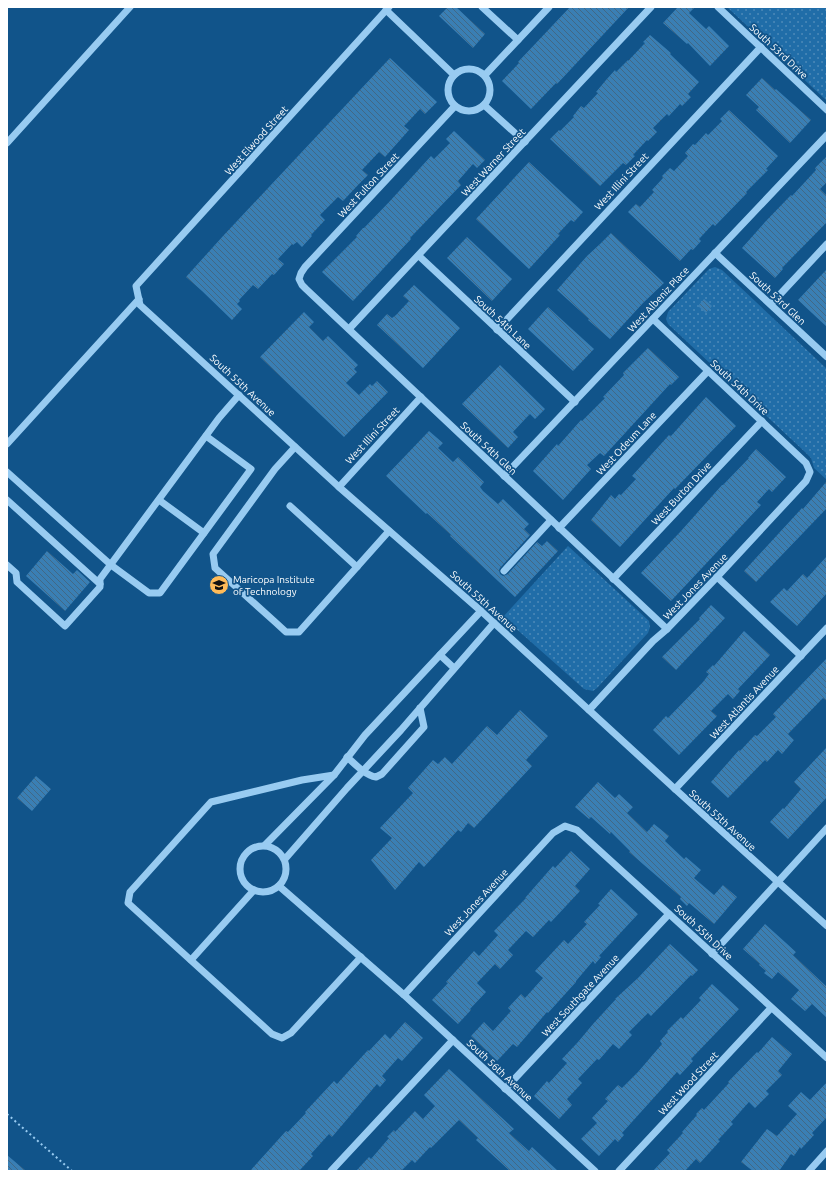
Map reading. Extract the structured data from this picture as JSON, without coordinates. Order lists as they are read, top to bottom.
{
  "streets": {
    "street": [
      "South 53rd Drive",
      "West Elwood Street",
      "West Warner Street",
      "West Illini Street",
      "West Fulton Street",
      "South 53rd Glen",
      "West Albeniz Place",
      "South 54th Lane",
      "South 55th Avenue",
      "South 54th Drive",
      "West Odeum Lane",
      "South 54th Glen",
      "West Burton Drive",
      "West Jones Avenue",
      "West Atlantis Avenue",
      "South 55th Drive",
      "West Southgate Avenue",
      "South 56th Avenue",
      "West Wood Street"
    ]
  },
  "crossings": [
    ["South 53rd Drive", "West Illini Street"],
    ["West Elwood Street", "South 55th Avenue"],
    ["West Warner Street", "South 54th Lane"],
    ["West Warner Street", "South 54th Glen"],
    ["West Illini Street", "South 54th Lane"],
    ["West Illini Street", "South 55th Avenue"],
    ["West Illini Street", "South 54th Glen"],
    ["West Fulton Street", "South 54th Glen"],
    ["South 53rd Glen", "West Albeniz Place"],
    ["West Albeniz Place", "South 54th Lane"],
    ["West Albeniz Place", "South 54th Drive"],
    ["West Albeniz Place", "South 54th Glen"],
    ["South 55th Avenue", "West Jones Avenue"],
    ["South 55th Avenue", "West Atlantis Avenue"],
    ["South 54th Drive", "West Odeum Lane"],
    ["South 54th Drive", "West Burton Drive"],
    ["South 54th Drive", "West Jones Avenue"],
    ["West Odeum Lane", "South 54th Glen"],
    ["South 54th Glen", "West Burton Drive"],
    ["South 54th Glen", "West Jones Avenue"],
    ["West Jones Avenue", "South 55th Drive"],
    ["West Jones Avenue", "South 56th Avenue"],
    ["South 55th Drive", "West Southgate Avenue"],
    ["South 55th Drive", "West Wood Street"],
    ["West Southgate Avenue", "South 56th Avenue"]
  ],
  "places": {
    "school or university": ["Maricopa Institute of Technology"]
  }
}
